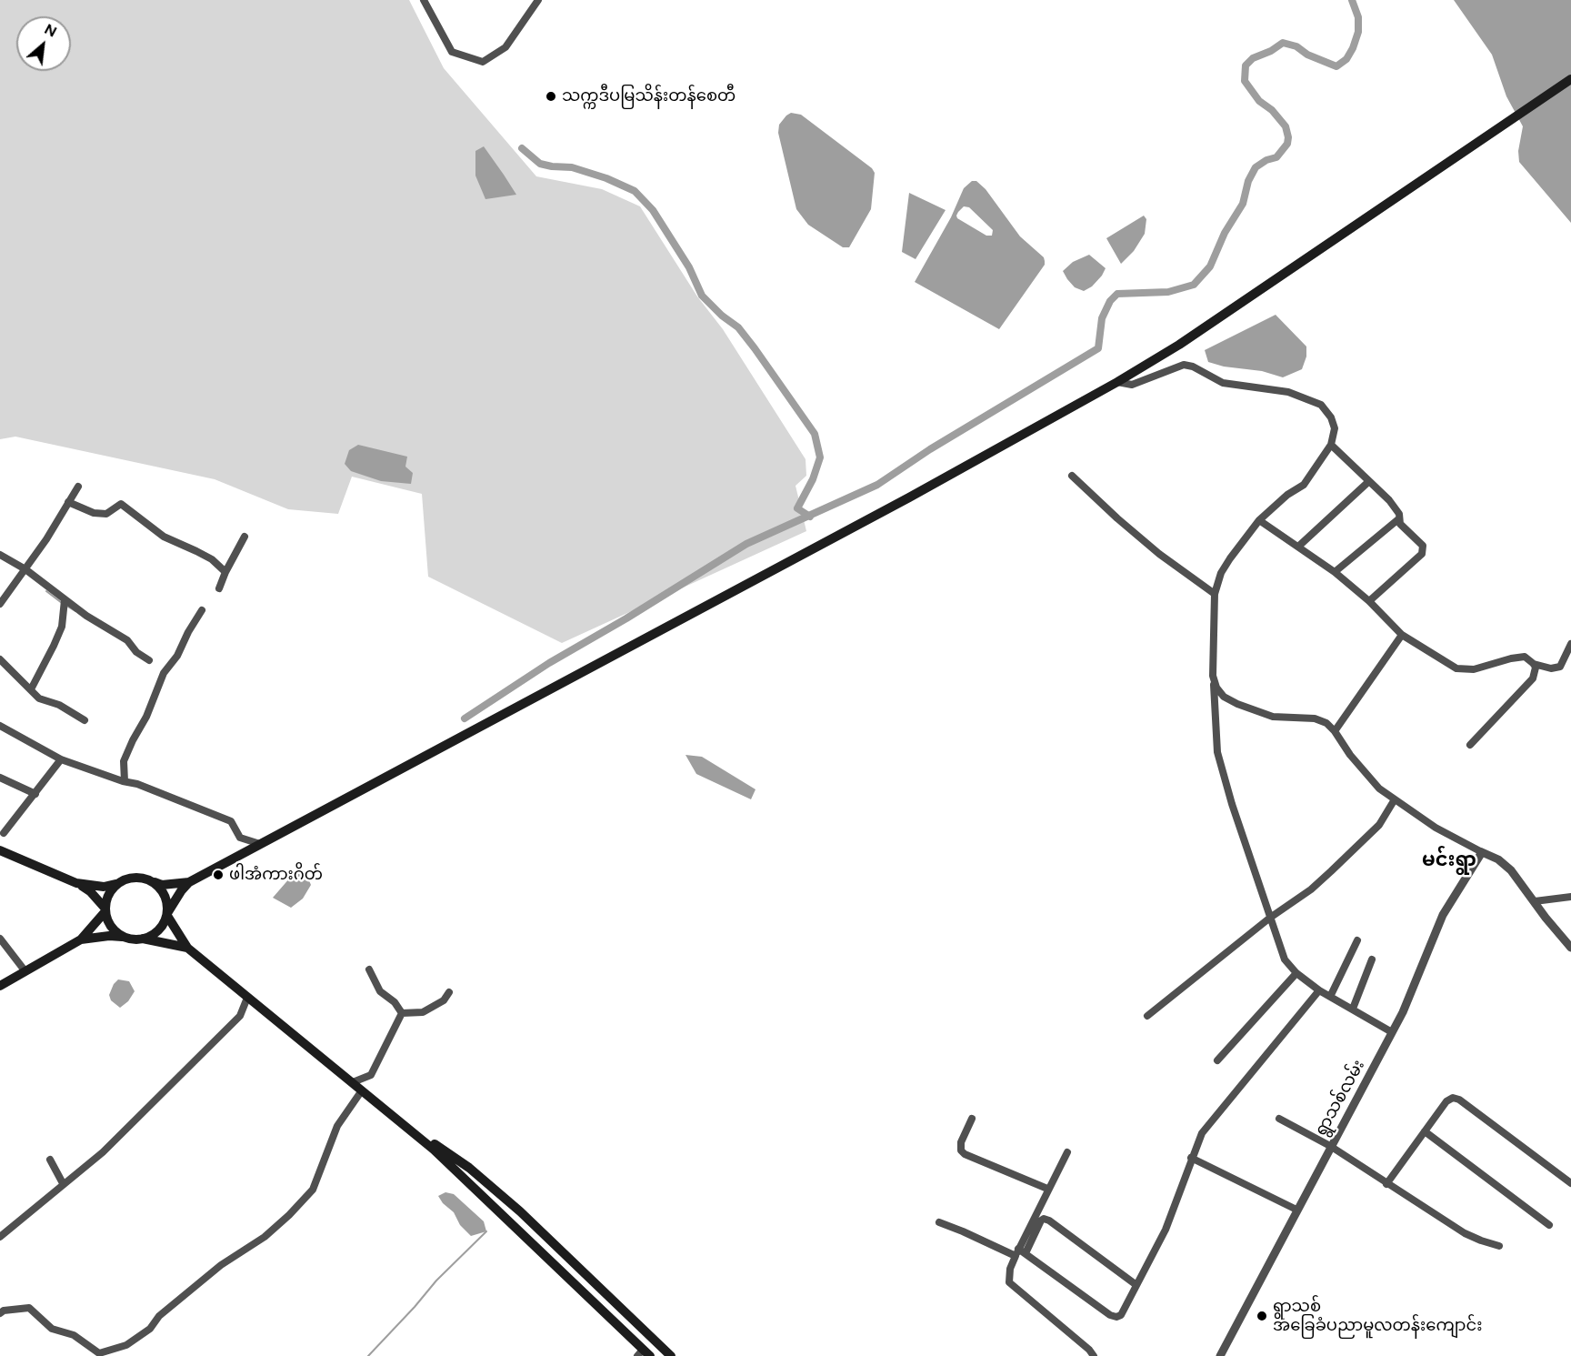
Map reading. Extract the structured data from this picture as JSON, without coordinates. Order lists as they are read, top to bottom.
{
  "streets": {
    "street": ["ရွာသစ်လမ်း"]
  },
  "districts": ["မင်းရွာ"],
  "places": ["သက္ကဒီပမြသိန်းတန်စေတီ", "ဖါအံကားဂိတ်", "ရွာသစ် အခြေခံပညာမူလတန်းကျောင်း"],
  "north": "top right"
}
